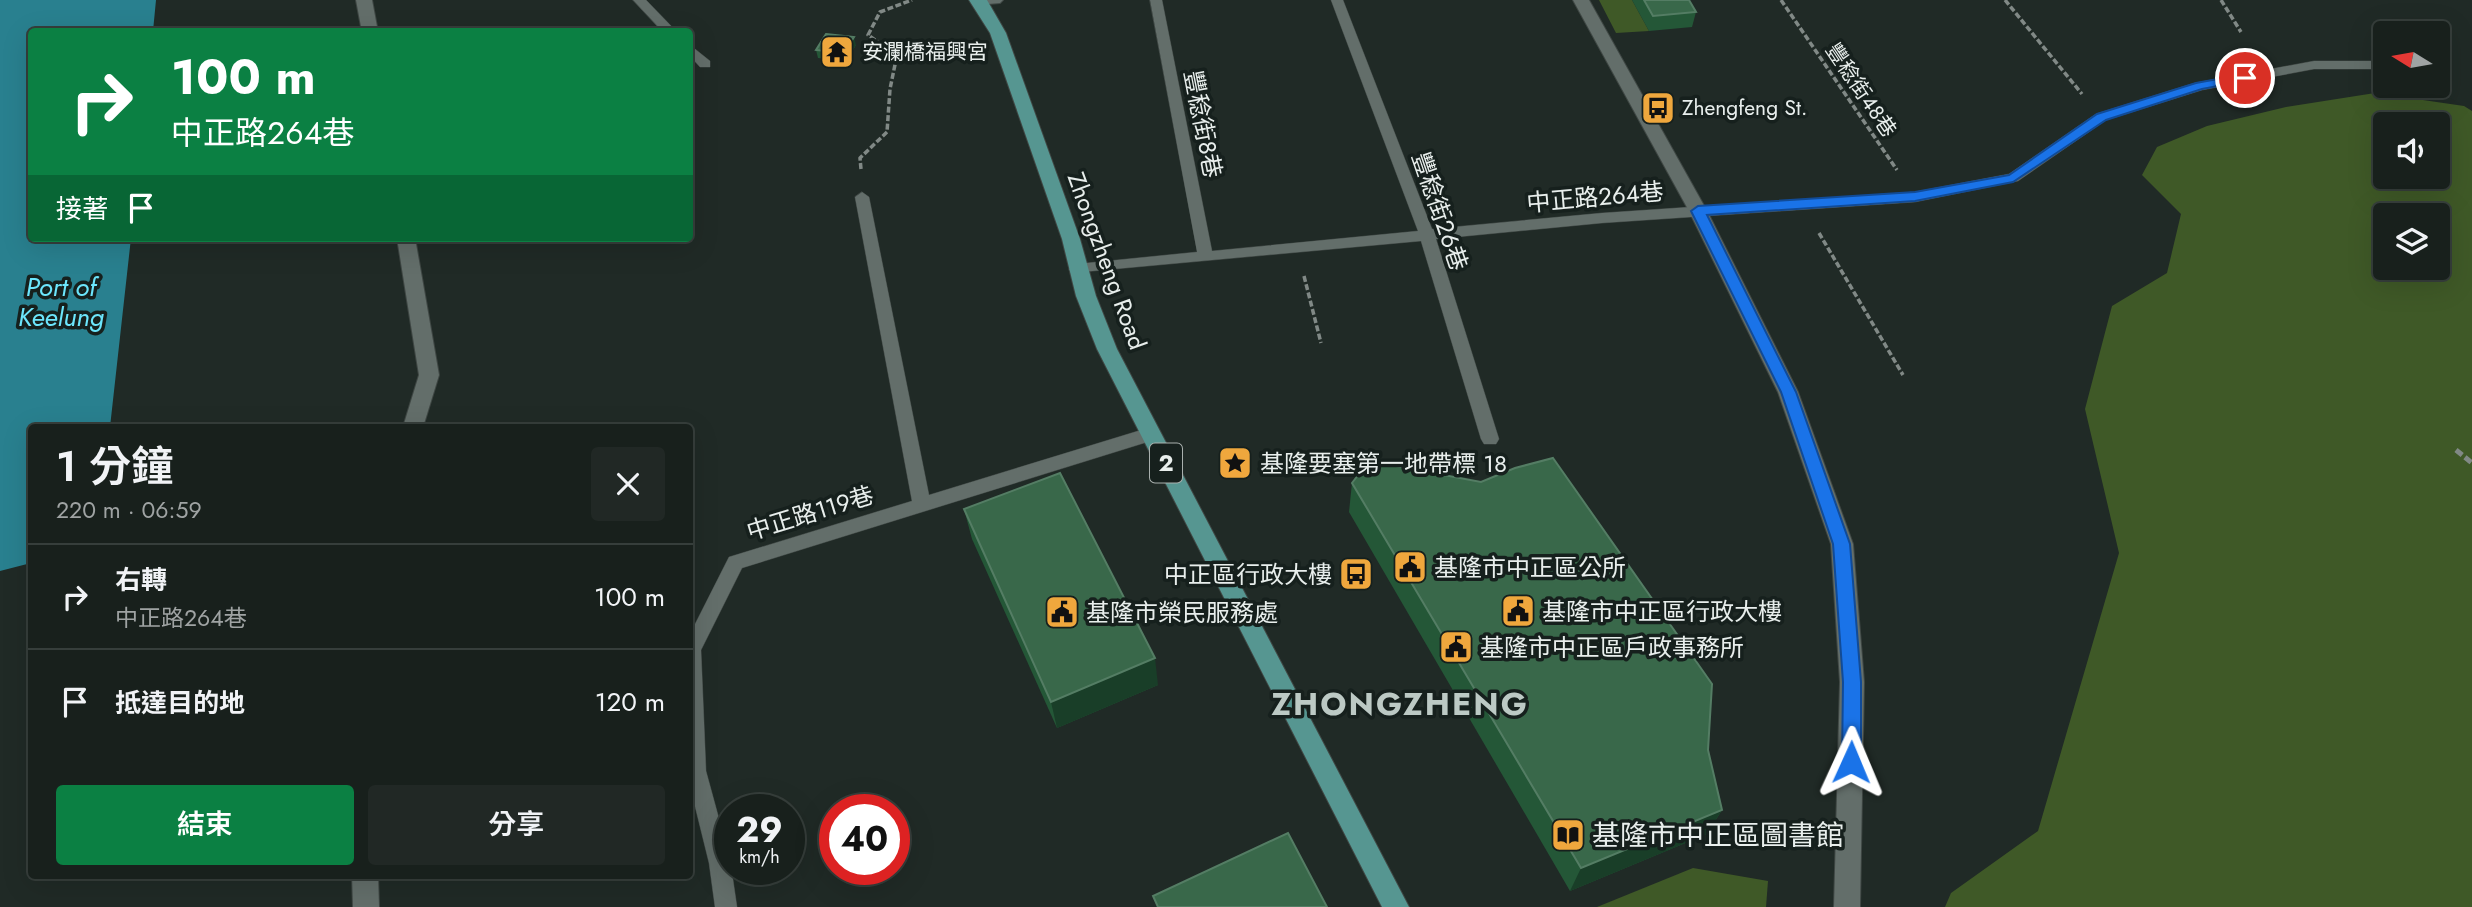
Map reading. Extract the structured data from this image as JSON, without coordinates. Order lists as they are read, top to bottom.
{
  "streets": {
    "main road": ["Zhongzheng Road", "2"],
    "lane": [
      "豐稔街8巷",
      "中正路264巷",
      "豐稔街26巷",
      "中正路119巷"
    ],
    "path": ["豐稔街48巷"]
  },
  "crossings": [
    ["豐稔街48巷", "中正路264巷"],
    ["豐稔街8巷", "中正路264巷"],
    ["中正路264巷", "豐稔街26巷"],
    ["中正路264巷", "Zhongzheng Road"],
    ["Zhongzheng Road", "中正路119巷"]
  ],
  "districts": ["ZHONGZHENG"],
  "water": ["Port of Keelung"],
  "places": {
    "temple": ["安瀾橋福興宮"],
    "bus stop": ["Zhengfeng St.", "中正區行政大樓"],
    "place": ["基隆要塞第一地帶標 18"],
    "public building": [
      "基隆市中正區公所",
      "基隆市中正區行政大樓",
      "基隆市榮民服務處",
      "基隆市中正區戶政事務所"
    ],
    "library": ["基隆市中正區圖書館"]
  },
  "north": "left",
  "page": {
    "turn": ["100 m", "中正路264巷"],
    "then": "接著",
    "heading": ["1 分鐘", "220 m · 06:59"],
    "list": [
      {
        "name": "右轉",
        "note": "中正路264巷",
        "value": "100 m"
      },
      {
        "name": "抵達目的地",
        "value": "120 m"
      }
    ],
    "buttons": ["結束", "分享"],
    "speed": "29 km/h",
    "limit": "40"
  }
}
